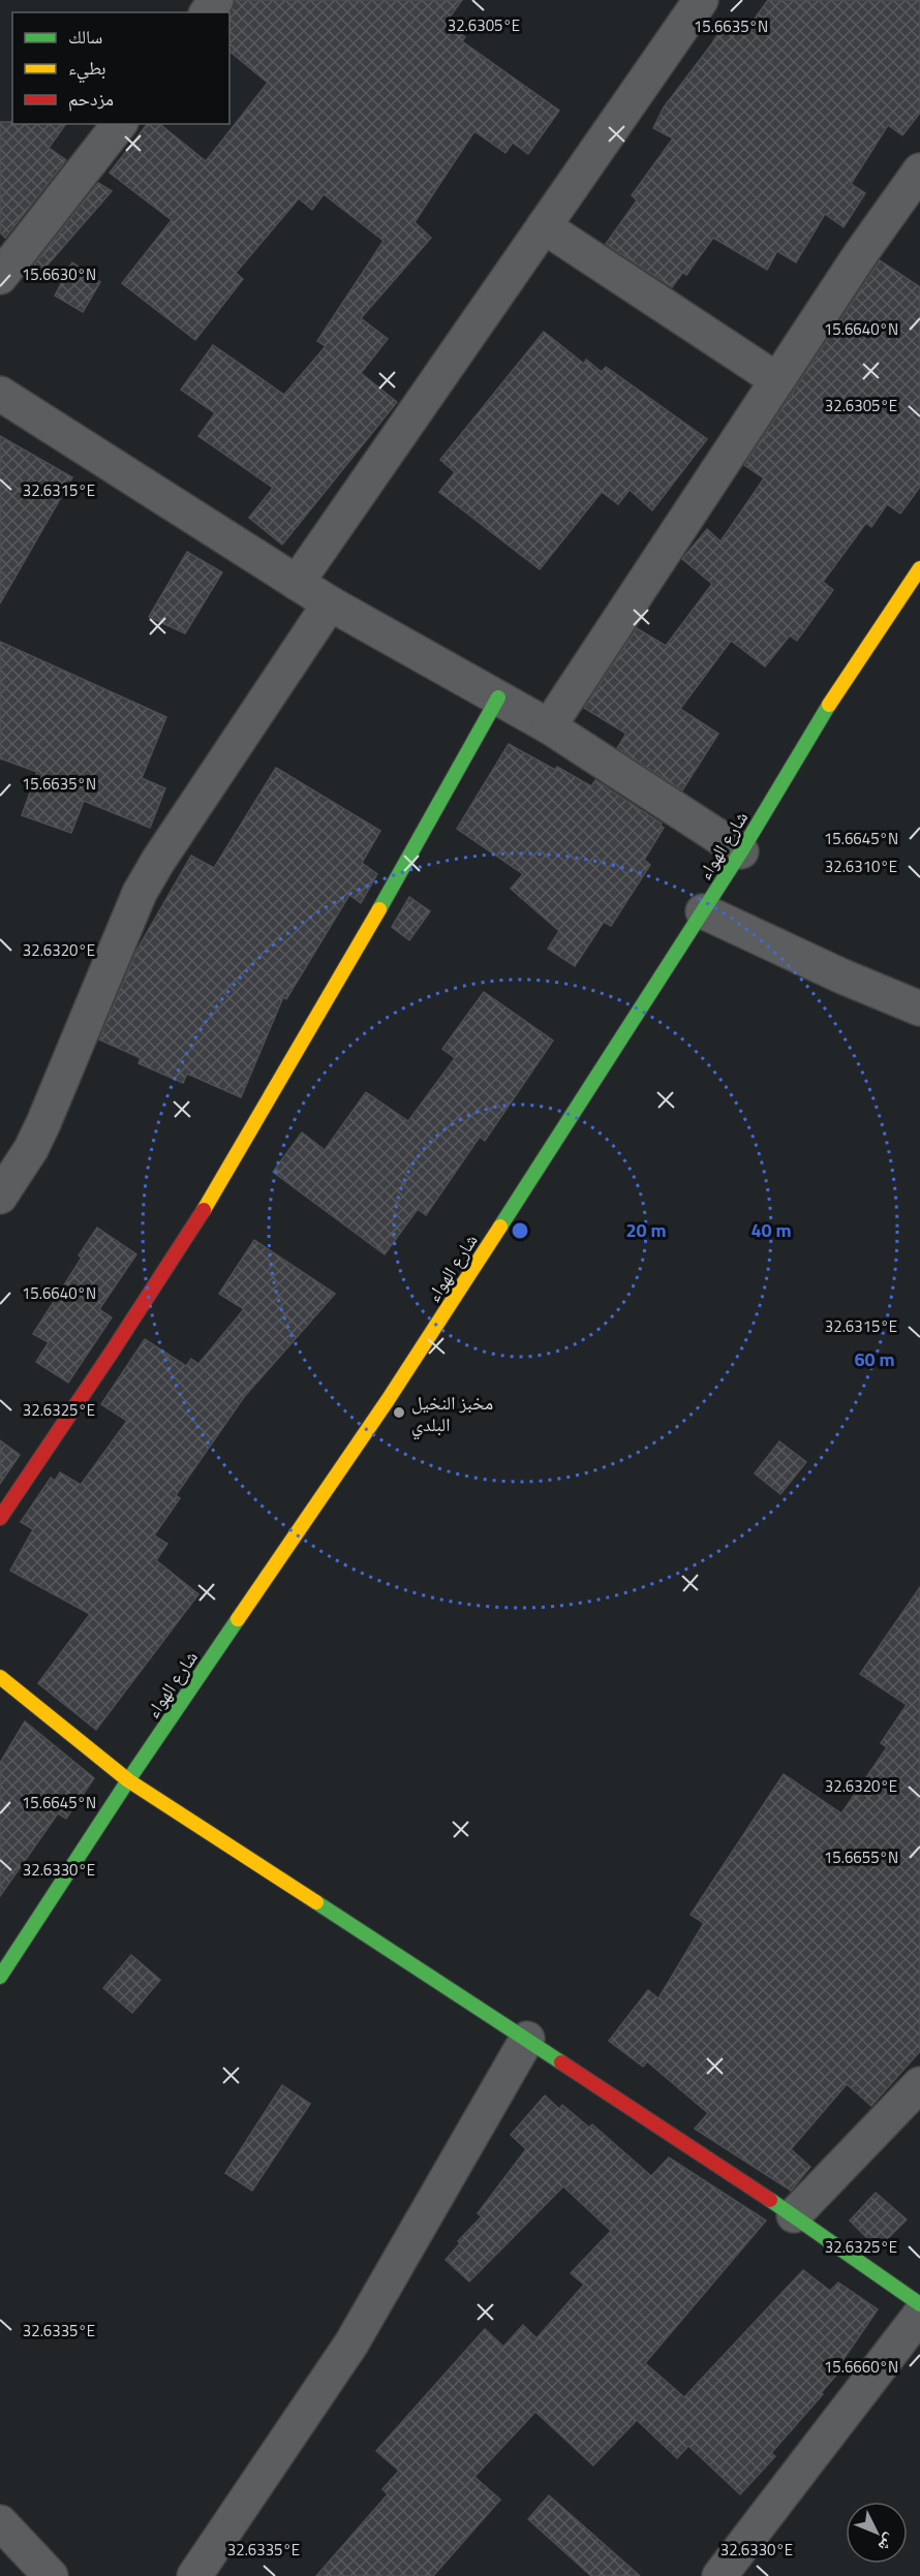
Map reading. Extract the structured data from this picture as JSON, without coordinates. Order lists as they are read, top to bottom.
{
  "streets": {
    "street": ["شارع الهواء"]
  },
  "places": ["مخبز النخيل البلدي"],
  "legend": ["سالك", "بطيء", "مزدحم"],
  "north": "bottom right",
  "coordinates": [
    "32.6305°E",
    "15.6635°N",
    "15.6630°N",
    "15.6640°N",
    "32.6315°E",
    "15.6645°N",
    "32.6310°E",
    "32.6320°E",
    "32.6325°E",
    "15.6655°N",
    "32.6330°E",
    "32.6335°E",
    "15.6660°N"
  ],
  "rings": ["20 m", "40 m", "60 m"]
}
